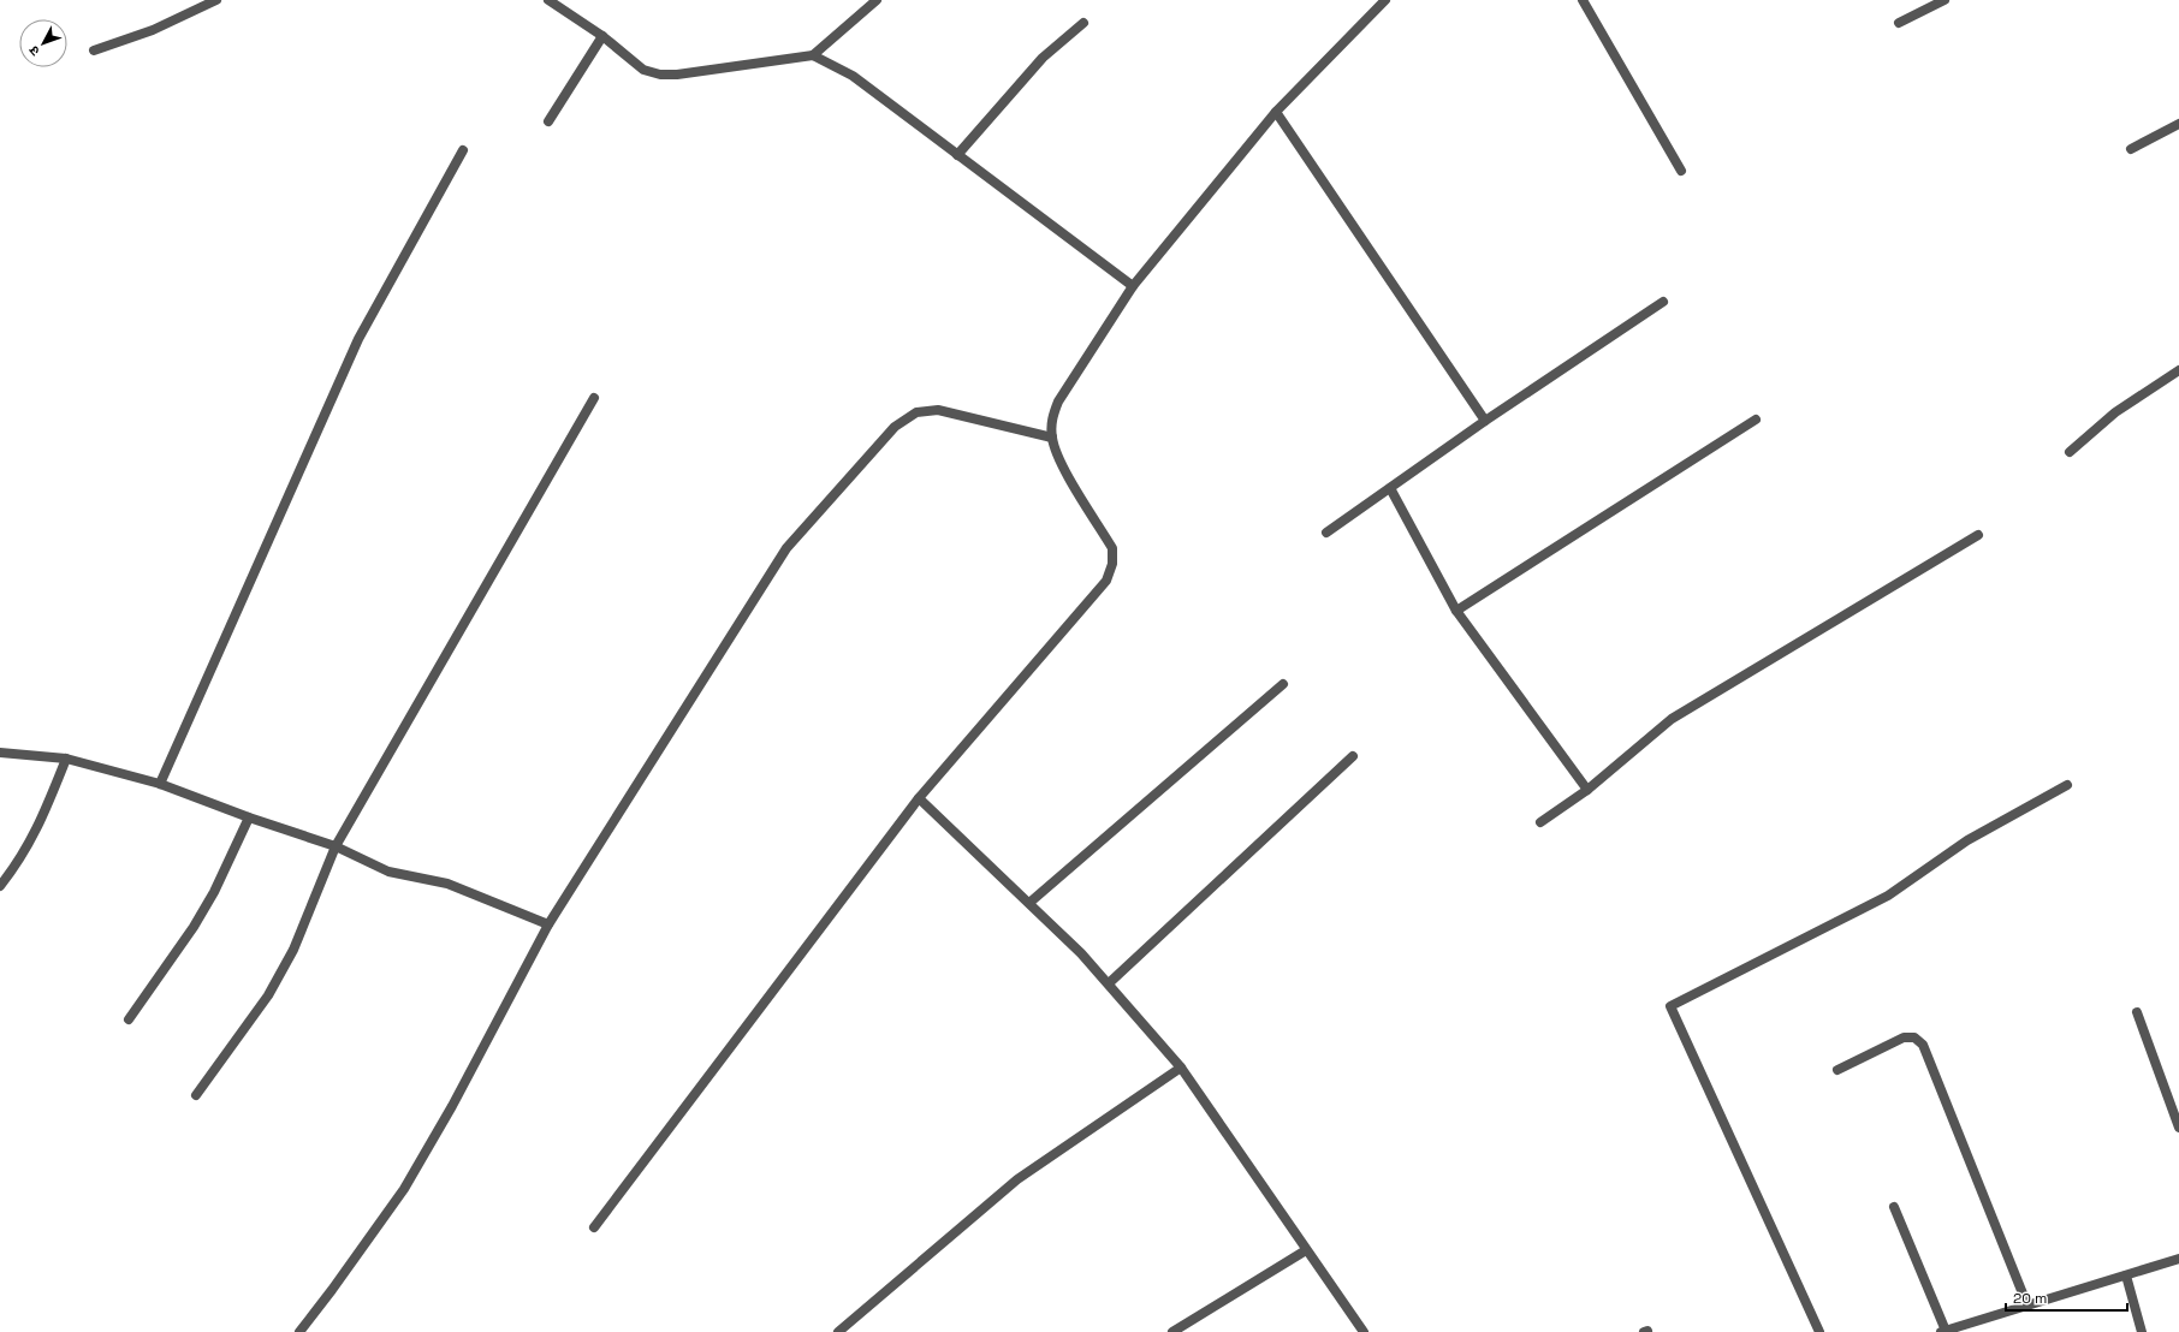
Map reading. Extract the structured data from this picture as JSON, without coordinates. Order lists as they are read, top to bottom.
{
  "scale_bar": "20 m",
  "north": "bottom left"
}
